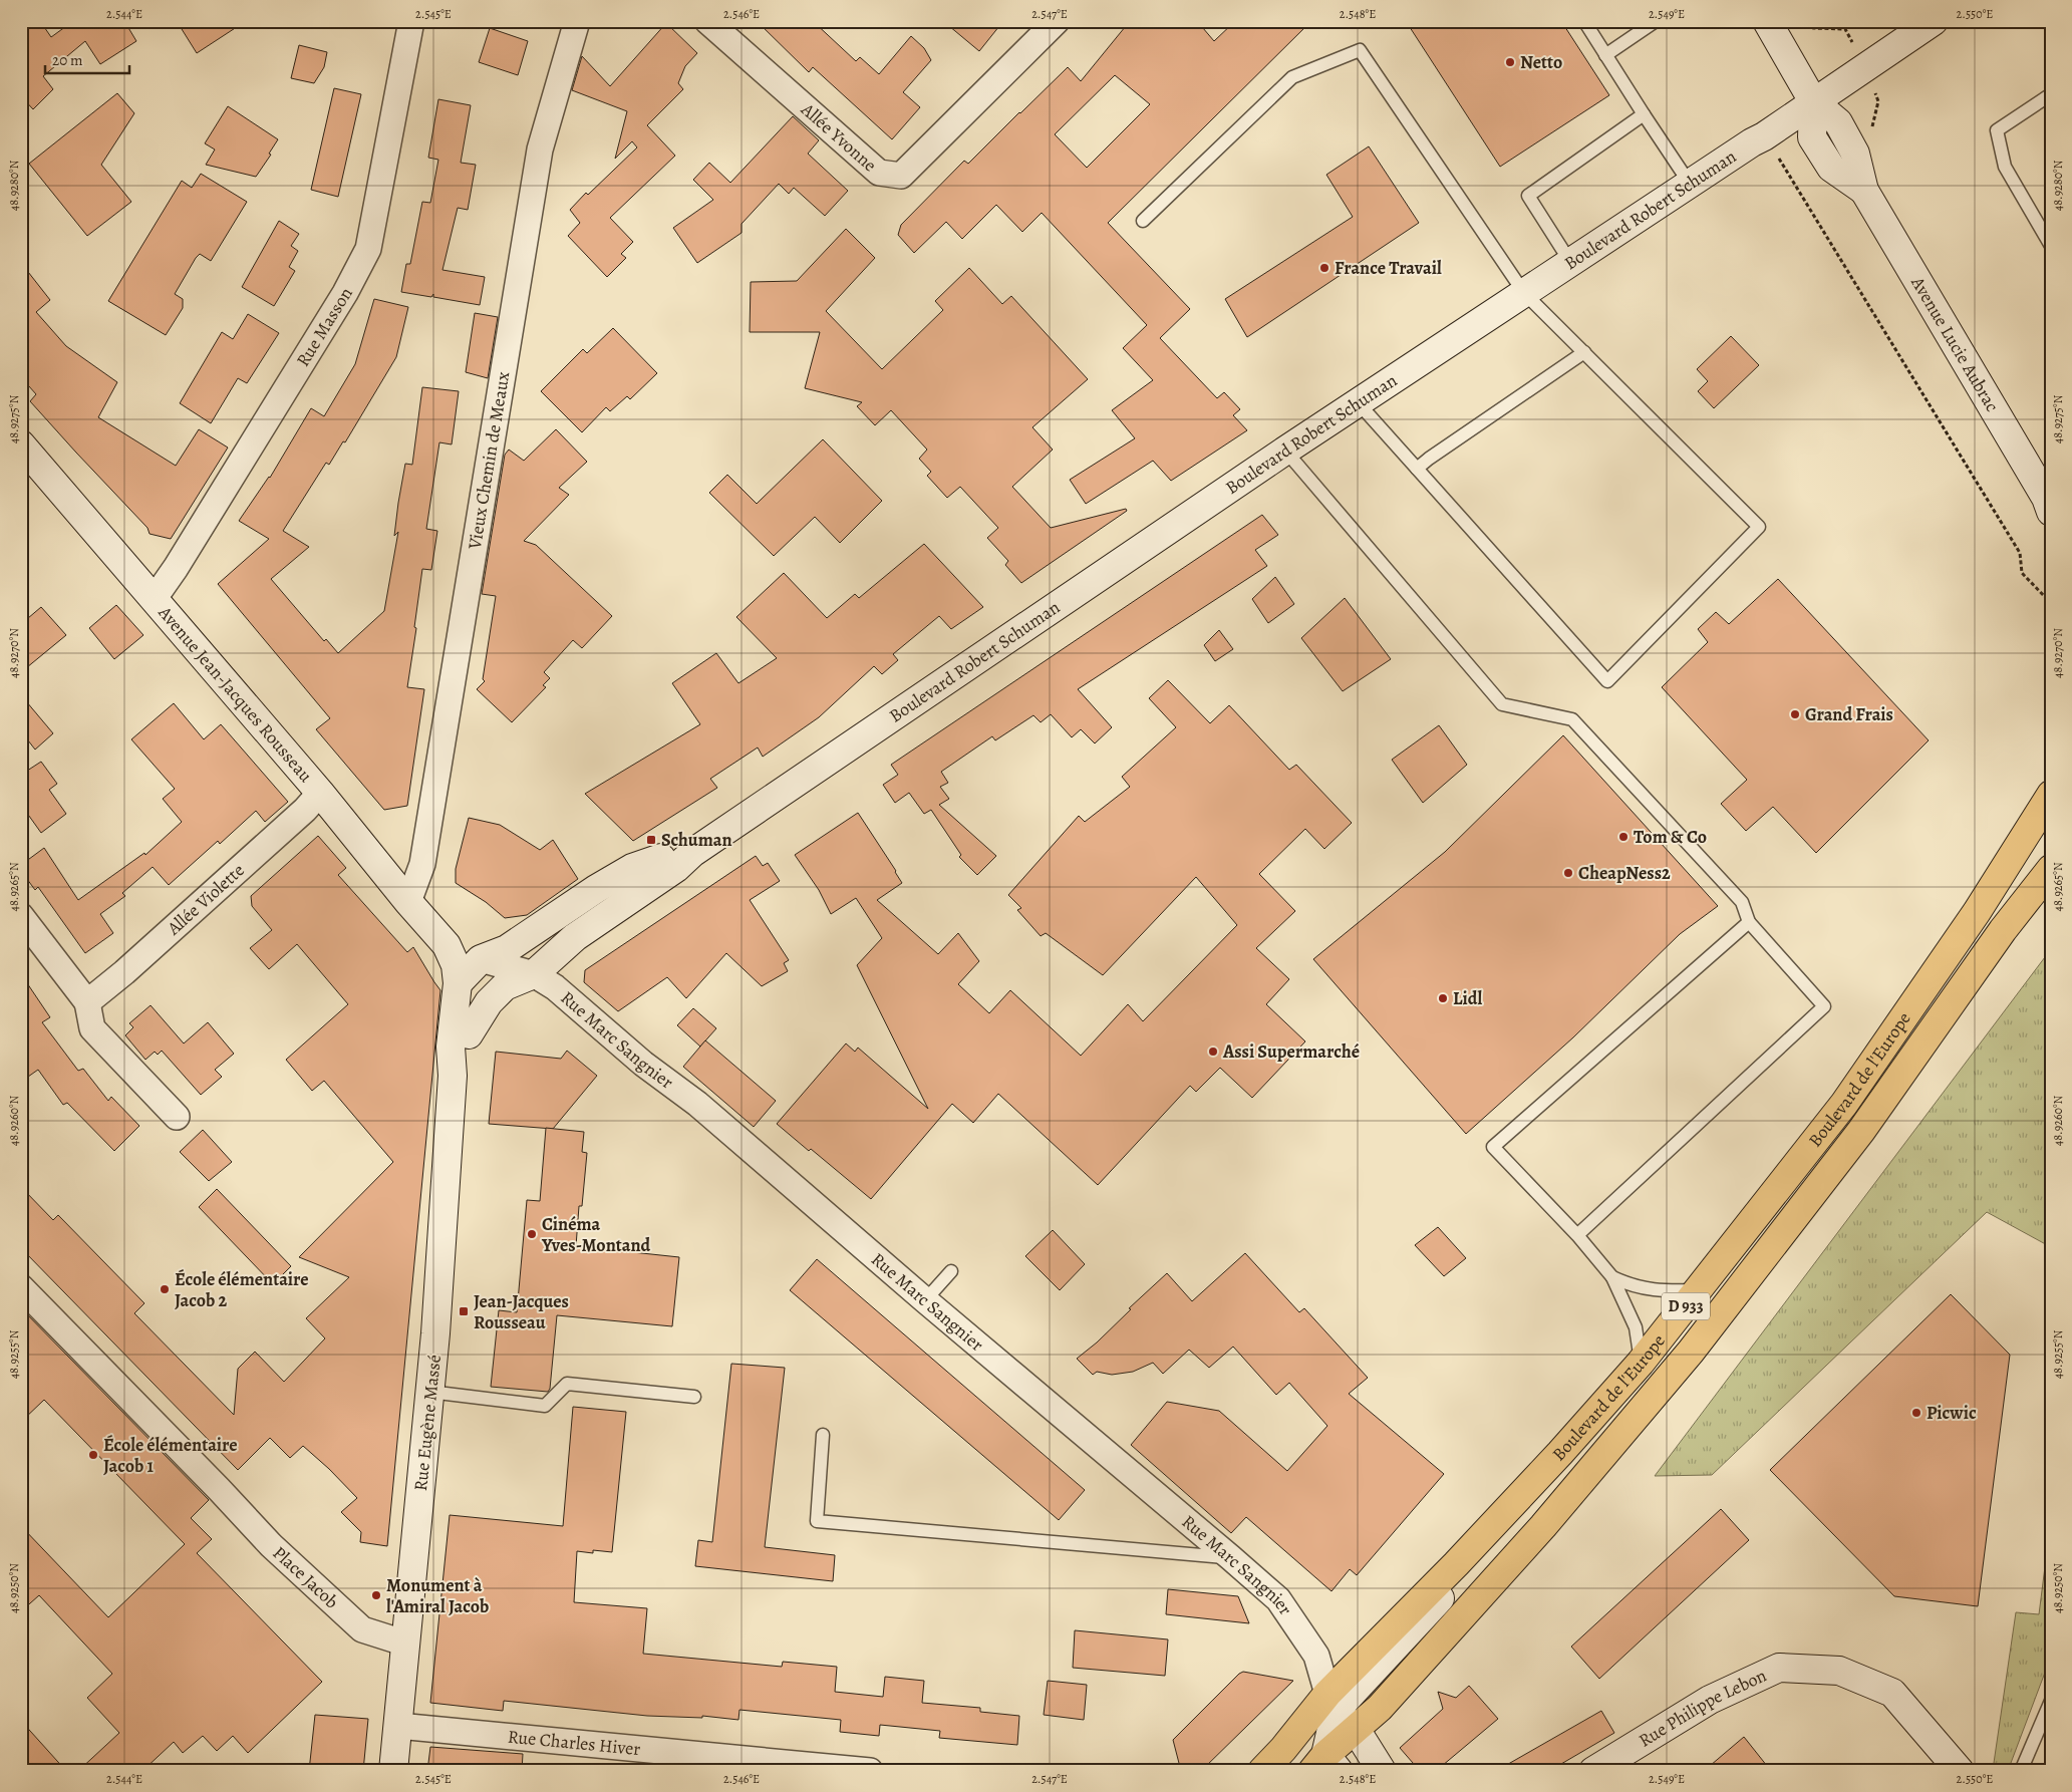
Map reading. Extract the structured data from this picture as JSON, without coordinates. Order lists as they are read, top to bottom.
{
  "streets": {
    "main road": ["Boulevard de l'Europe", "D 933"],
    "street": [
      "Allée Yvonne",
      "Boulevard Robert Schuman",
      "Rue Masson",
      "Avenue Lucie Aubrac",
      "Vieux Chemin de Meaux",
      "Avenue Jean-Jacques Rousseau",
      "Allée Violette",
      "Rue Marc Sangnier",
      "Rue Eugène Massé",
      "Place Jacob",
      "Rue Philippe Lebon",
      "Rue Charles Hiver"
    ]
  },
  "crossings": [
    ["Boulevard Robert Schuman", "Avenue Lucie Aubrac"],
    ["Boulevard Robert Schuman", "Avenue Jean-Jacques Rousseau"],
    ["Boulevard Robert Schuman", "Rue Marc Sangnier"],
    ["Boulevard Robert Schuman", "Rue Eugène Massé"],
    ["Rue Masson", "Avenue Jean-Jacques Rousseau"],
    ["Vieux Chemin de Meaux", "Avenue Jean-Jacques Rousseau"],
    ["Avenue Jean-Jacques Rousseau", "Allée Violette"],
    ["Avenue Jean-Jacques Rousseau", "Rue Marc Sangnier"],
    ["Avenue Jean-Jacques Rousseau", "Rue Eugène Massé"],
    ["Rue Marc Sangnier", "Boulevard de l'Europe"],
    ["Rue Marc Sangnier", "Rue Eugène Massé"],
    ["Rue Eugène Massé", "Place Jacob"],
    ["Rue Eugène Massé", "Rue Charles Hiver"]
  ],
  "places": {
    "other": [
      "Netto",
      "France Travail",
      "Grand Frais",
      "Tom & Co",
      "CheapNess2",
      "Lidl",
      "Assi Supermarché",
      "Cinéma Yves-Montand",
      "École élémentaire Jacob 2",
      "Picwic",
      "École élémentaire Jacob 1",
      "Monument à l'Amiral Jacob"
    ],
    "transit": ["Schuman", "Jean-Jacques Rousseau"]
  },
  "scale_bar": "20 m",
  "coordinates": [
    "2.544°E",
    "2.545°E",
    "2.546°E",
    "2.547°E",
    "2.548°E",
    "2.549°E",
    "2.550°E",
    "48.9280°N",
    "48.9275°N",
    "48.9270°N",
    "48.9265°N",
    "48.9260°N",
    "48.9255°N",
    "48.9250°N"
  ]
}
